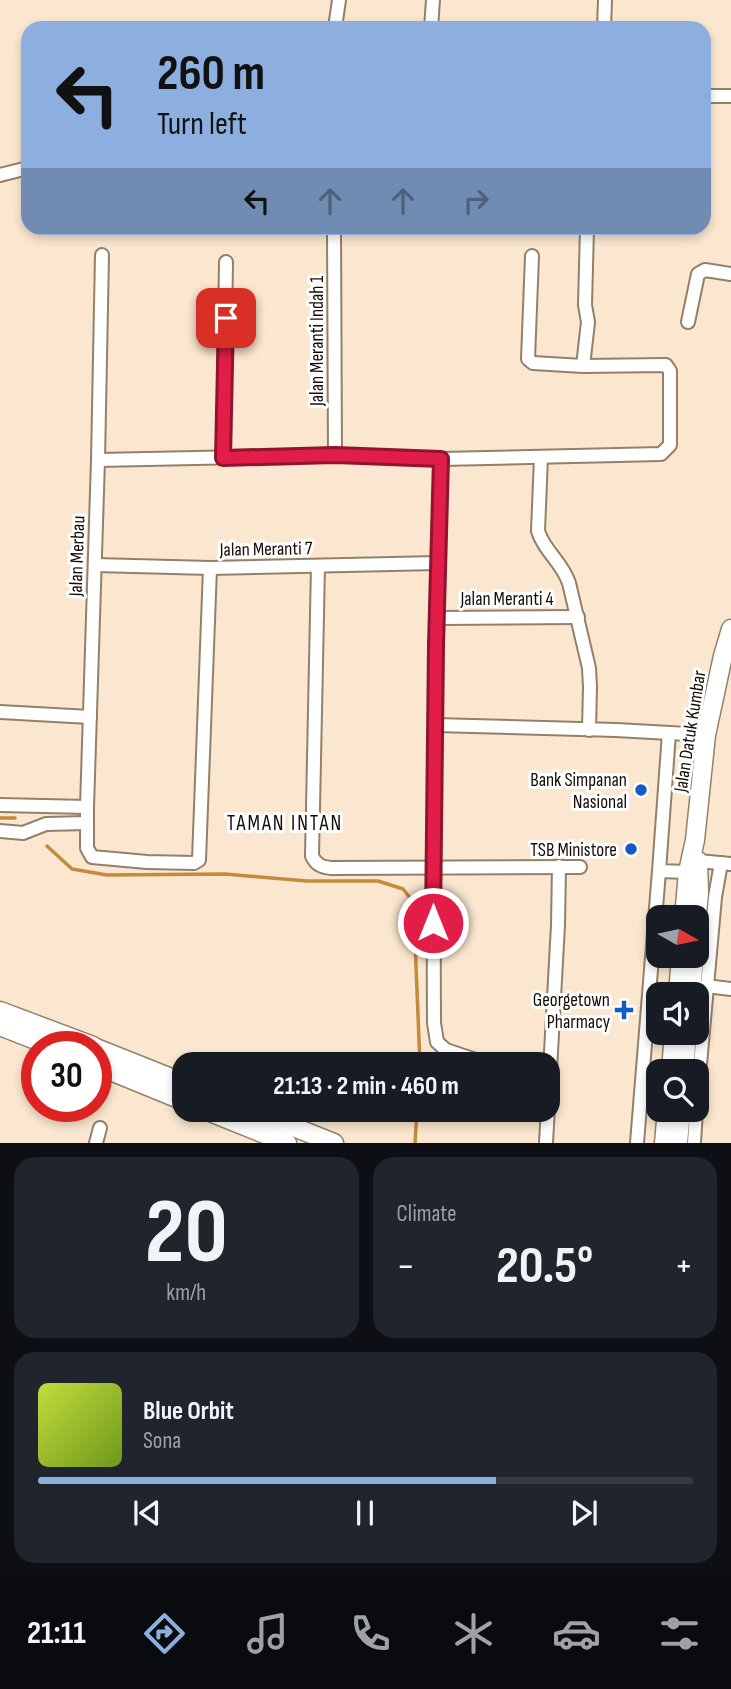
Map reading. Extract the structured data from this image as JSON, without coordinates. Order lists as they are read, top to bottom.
{
  "streets": {
    "main road": ["Jalan Datuk Kumbar"],
    "street": [
      "Jalan Meranti Indah 1",
      "Jalan Meranti 7",
      "Jalan Merbau",
      "Jalan Meranti 4"
    ]
  },
  "crossings": [
    ["Jalan Meranti 7", "Jalan Merbau"]
  ],
  "districts": ["TAMAN INTAN"],
  "places": {
    "other": ["Bank Simpanan Nasional", "TSB Ministore"],
    "health": ["Georgetown Pharmacy"]
  },
  "north": "right",
  "page": {
    "turn": ["260 m", "Turn left"],
    "limit": "30",
    "trip": "21:13 · 2 min · 460 m",
    "tile": [
      ["20", "km/h"],
      "Climate"
    ],
    "heat": ["−", "20.5°", "+"],
    "song": ["Blue Orbit", "Sona"],
    "tabs": "21:11"
  }
}
